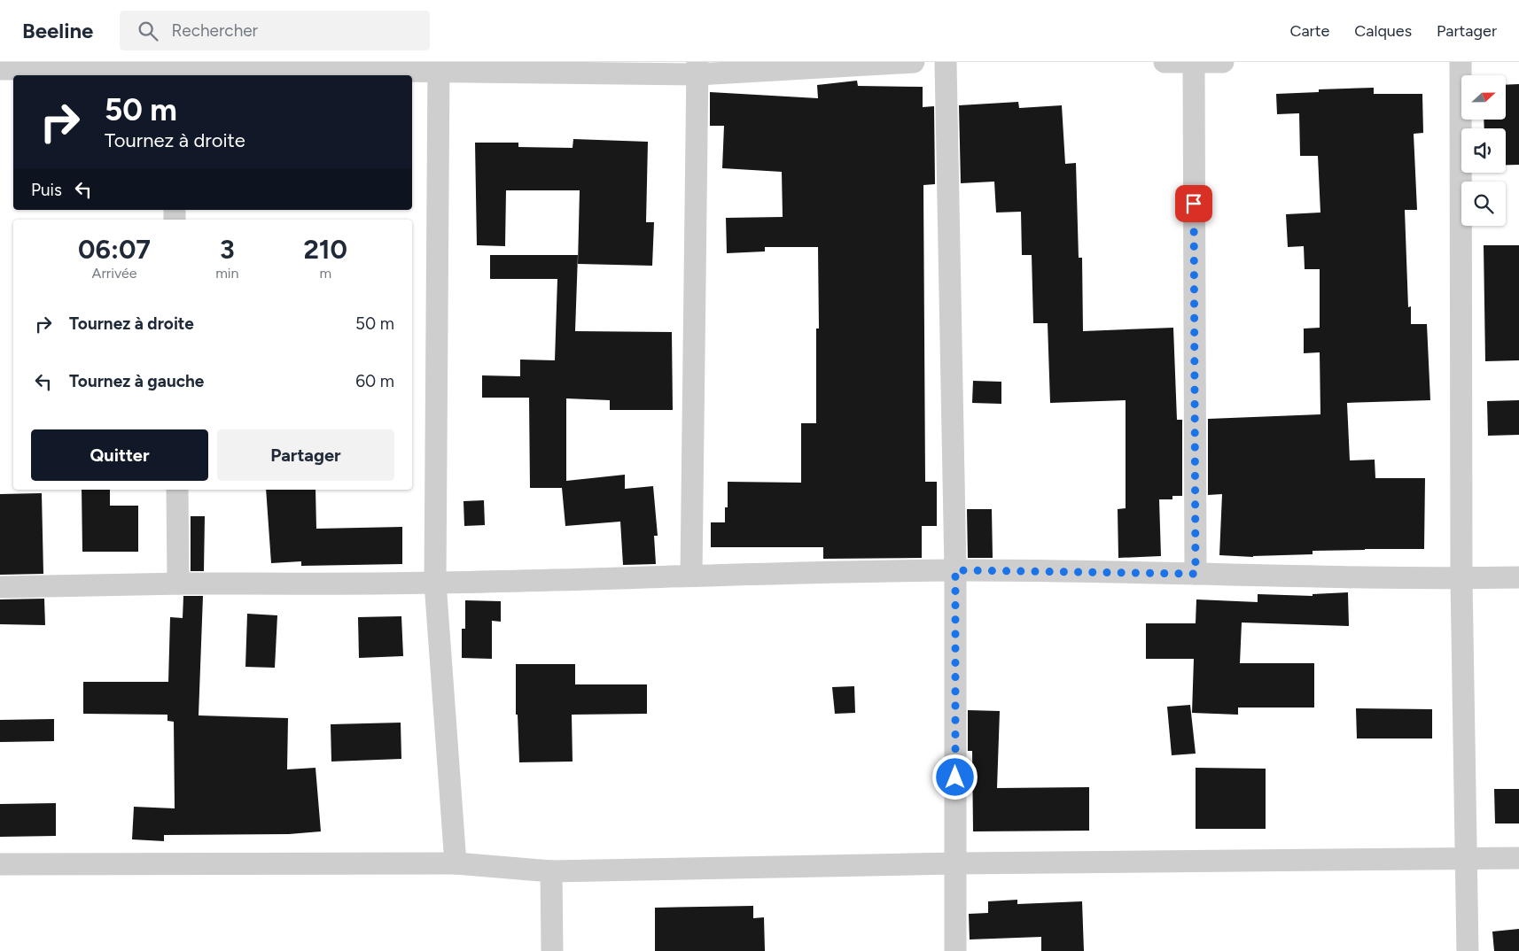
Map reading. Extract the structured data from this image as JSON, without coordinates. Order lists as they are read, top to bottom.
{
  "north": "right",
  "page": {
    "header": "Beeline",
    "search": "Rechercher",
    "nav": ["Carte", "Calques", "Partager"],
    "turn": ["50 m", "Tournez à droite"],
    "then": "Puis",
    "eta": [
      "06:07",
      "Arrivée",
      "3",
      "min",
      "210",
      "m"
    ],
    "list": [
      {
        "name": "Tournez à droite",
        "value": "50 m"
      },
      {
        "name": "Tournez à gauche",
        "value": "60 m"
      }
    ],
    "buttons": ["Quitter", "Partager"]
  }
}
